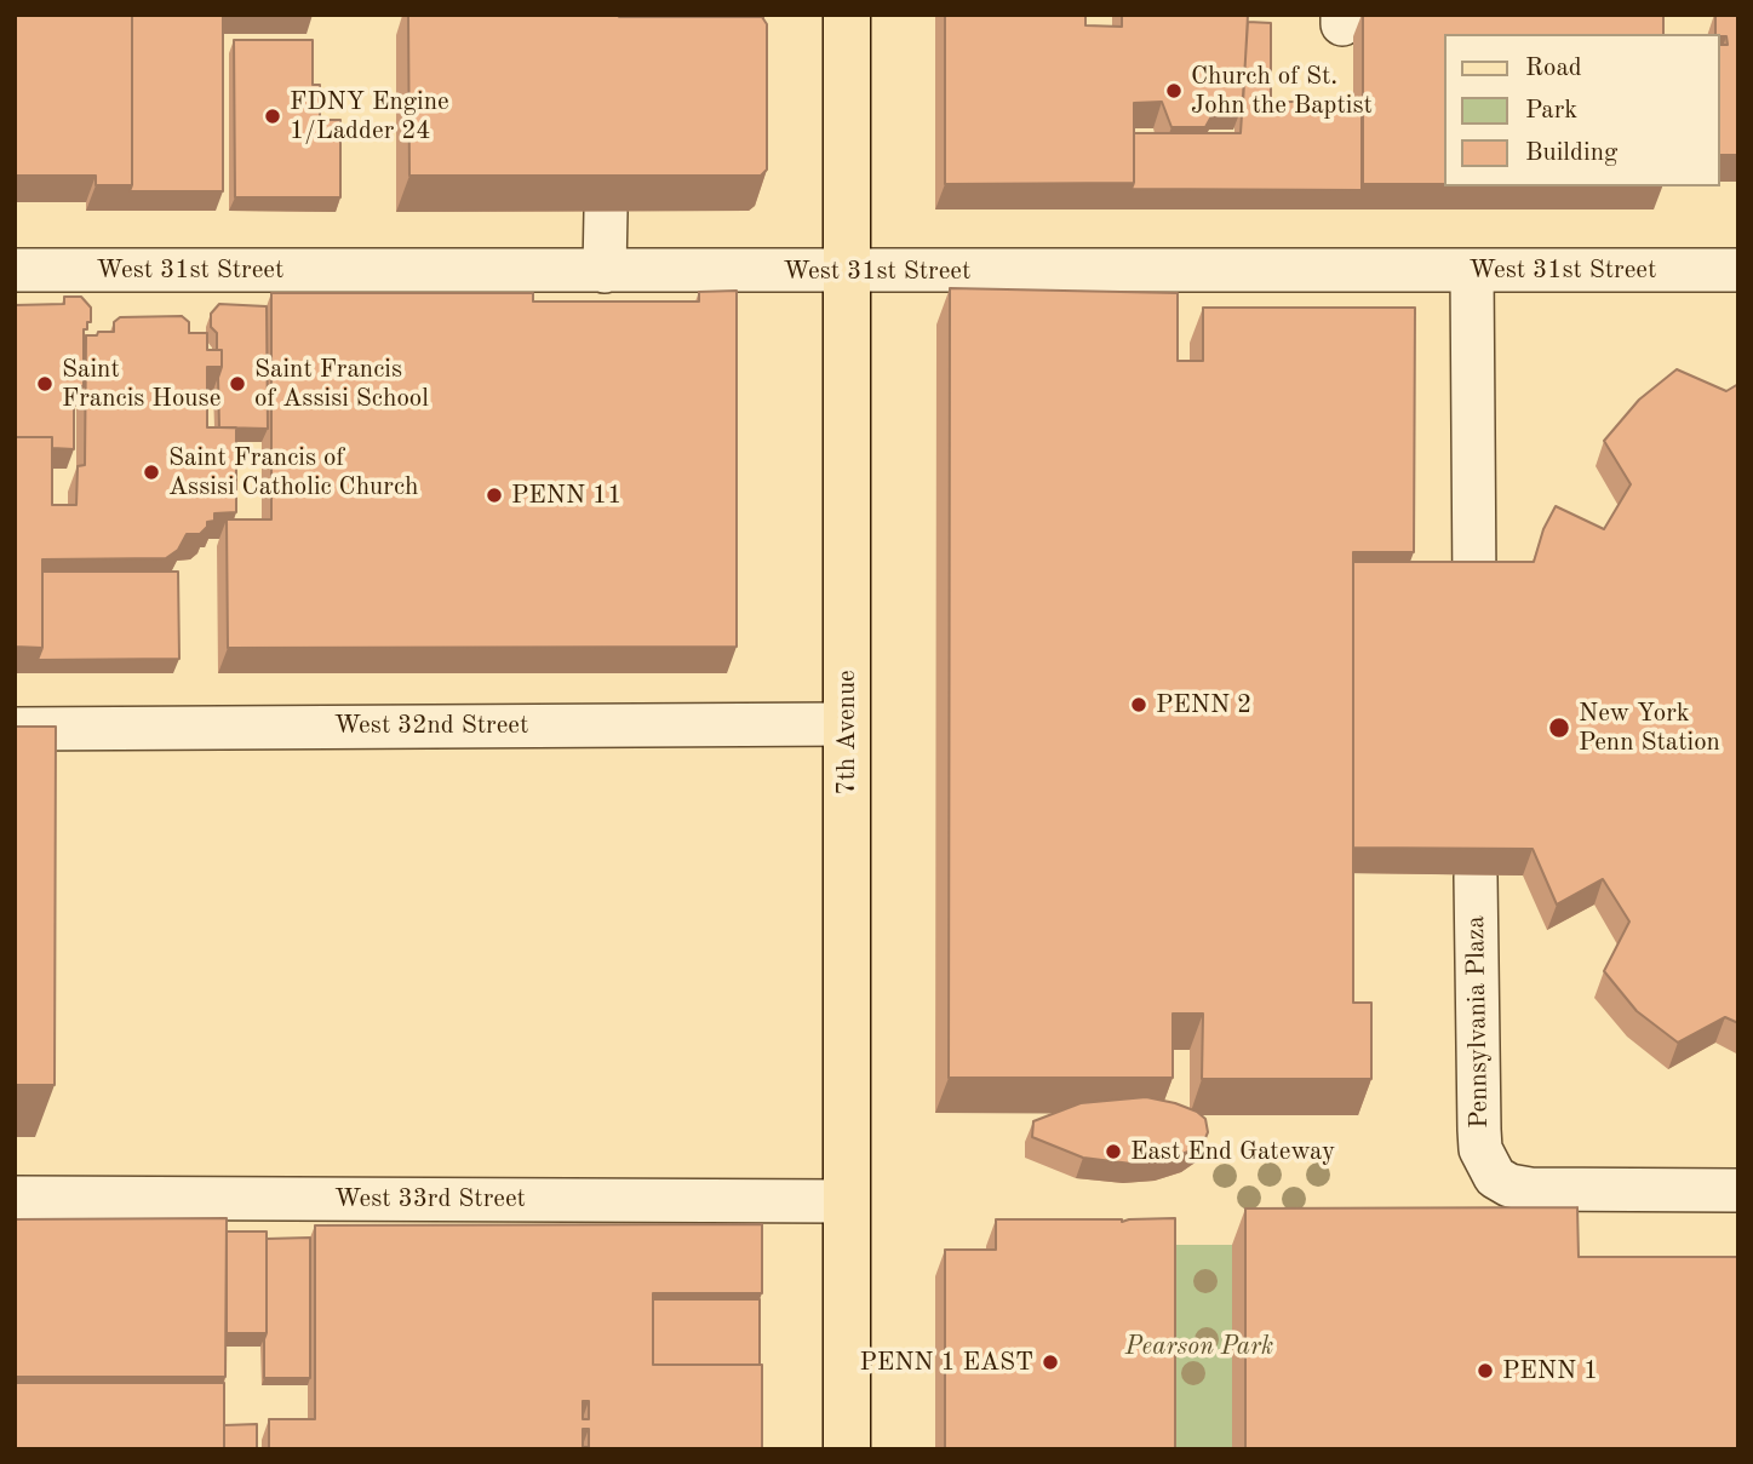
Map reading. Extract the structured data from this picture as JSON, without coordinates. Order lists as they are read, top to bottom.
{
  "streets": {
    "main road": ["7th Avenue"],
    "street": [
      "West 31st Street",
      "West 32nd Street",
      "Pennsylvania Plaza",
      "West 33rd Street"
    ]
  },
  "crossings": [
    ["West 31st Street", "7th Avenue"],
    ["West 32nd Street", "7th Avenue"],
    ["7th Avenue", "West 33rd Street"]
  ],
  "parks": ["Pearson Park"],
  "places": [
    "Church of St. John the Baptist",
    "FDNY Engine 1/Ladder 24",
    "Saint Francis House",
    "Saint Francis of Assisi School",
    "Saint Francis of Assisi Catholic Church",
    "PENN 11",
    "PENN 2",
    "New York Penn Station",
    "East End Gateway",
    "PENN 1 EAST",
    "PENN 1"
  ],
  "legend": ["Road", "Park", "Building"]
}
